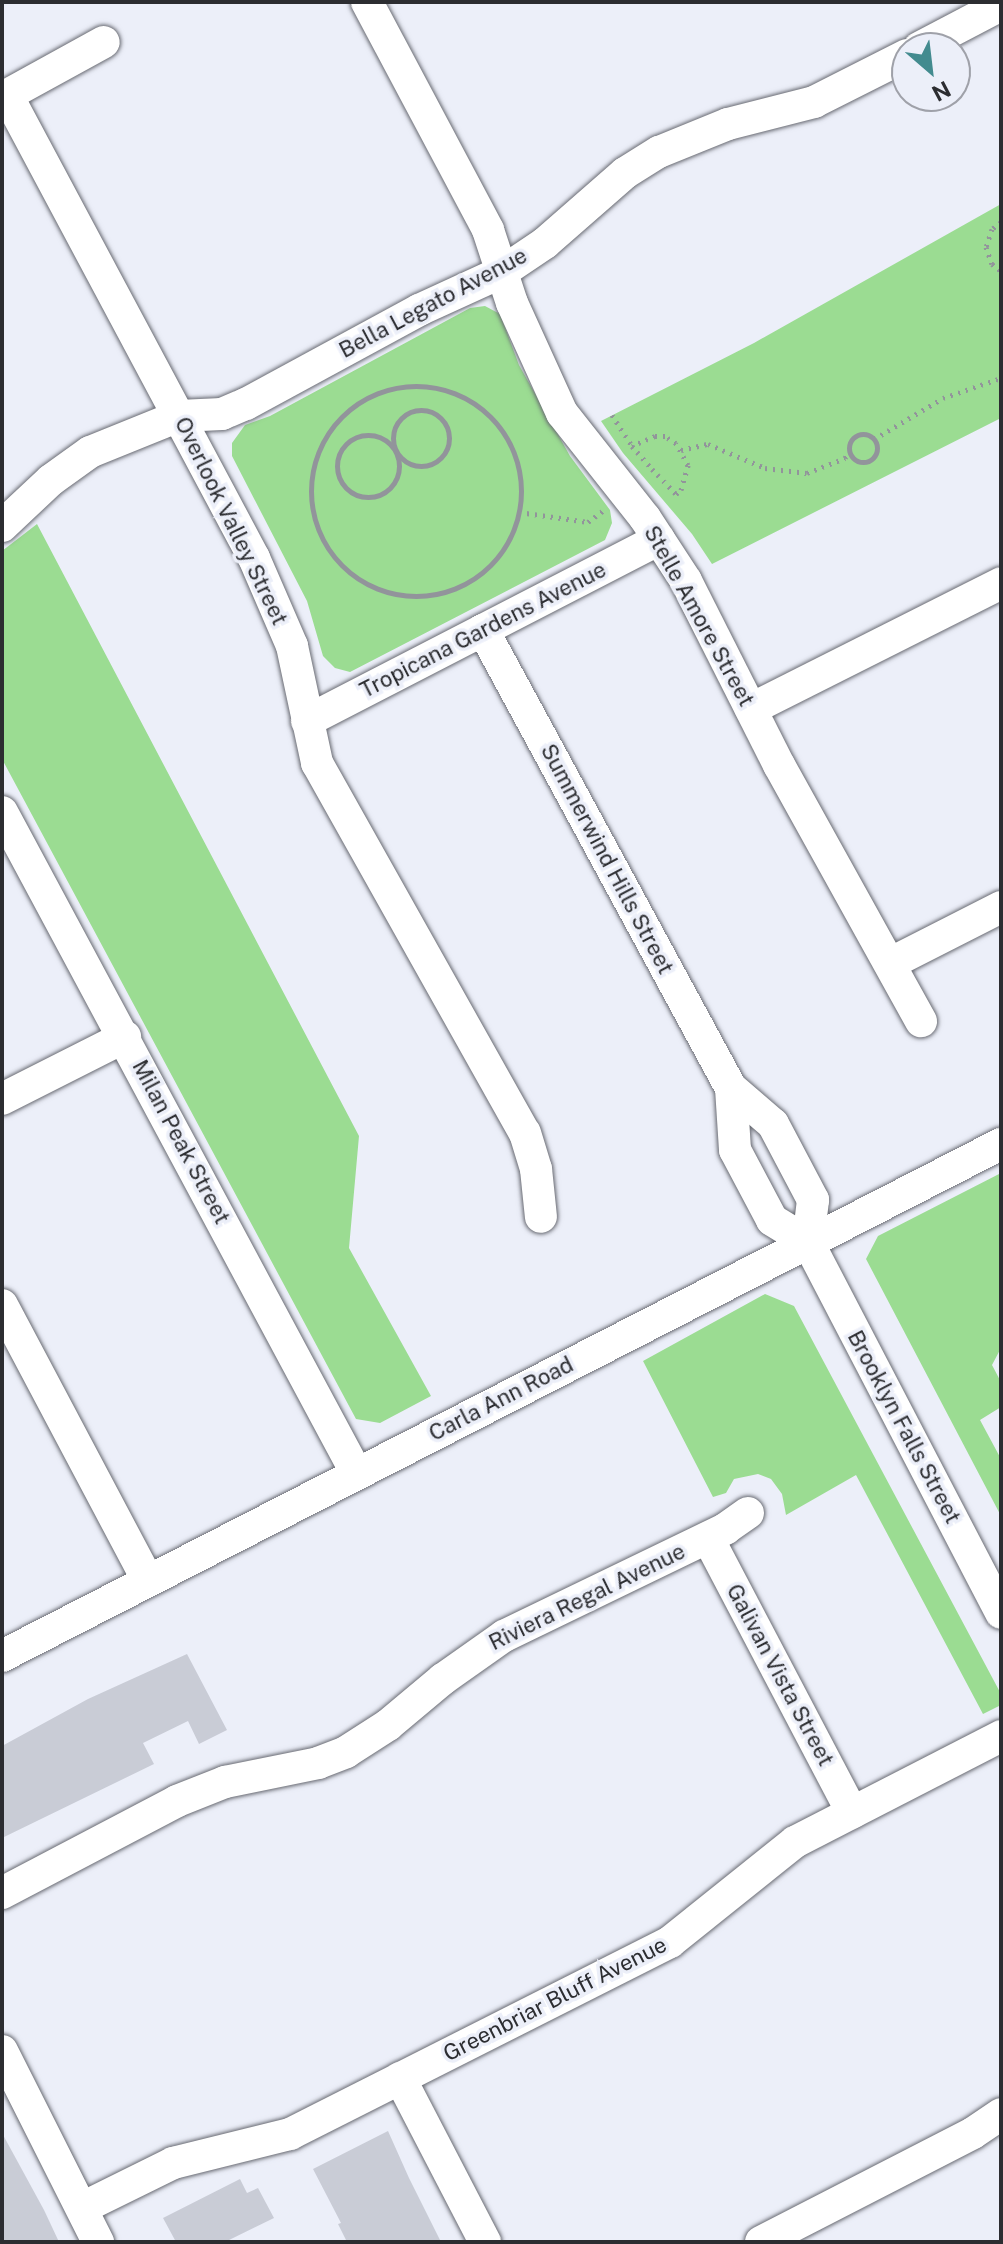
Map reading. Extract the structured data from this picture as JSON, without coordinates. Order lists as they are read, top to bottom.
{
  "streets": {
    "street": [
      "Bella Legato Avenue",
      "Overlook Valley Street",
      "Stelle Amore Street",
      "Tropicana Gardens Avenue",
      "Summerwind Hills Street",
      "Milan Peak Street",
      "Carla Ann Road",
      "Brooklyn Falls Street",
      "Riviera Regal Avenue",
      "Galivan Vista Street",
      "Greenbriar Bluff Avenue"
    ]
  },
  "crossings": [
    ["Bella Legato Avenue", "Overlook Valley Street"],
    ["Bella Legato Avenue", "Stelle Amore Street"],
    ["Overlook Valley Street", "Tropicana Gardens Avenue"],
    ["Stelle Amore Street", "Tropicana Gardens Avenue"],
    ["Tropicana Gardens Avenue", "Summerwind Hills Street"],
    ["Summerwind Hills Street", "Carla Ann Road"],
    ["Summerwind Hills Street", "Brooklyn Falls Street"],
    ["Milan Peak Street", "Carla Ann Road"],
    ["Carla Ann Road", "Brooklyn Falls Street"],
    ["Riviera Regal Avenue", "Galivan Vista Street"],
    ["Galivan Vista Street", "Greenbriar Bluff Avenue"]
  ],
  "north": "bottom right"
}
